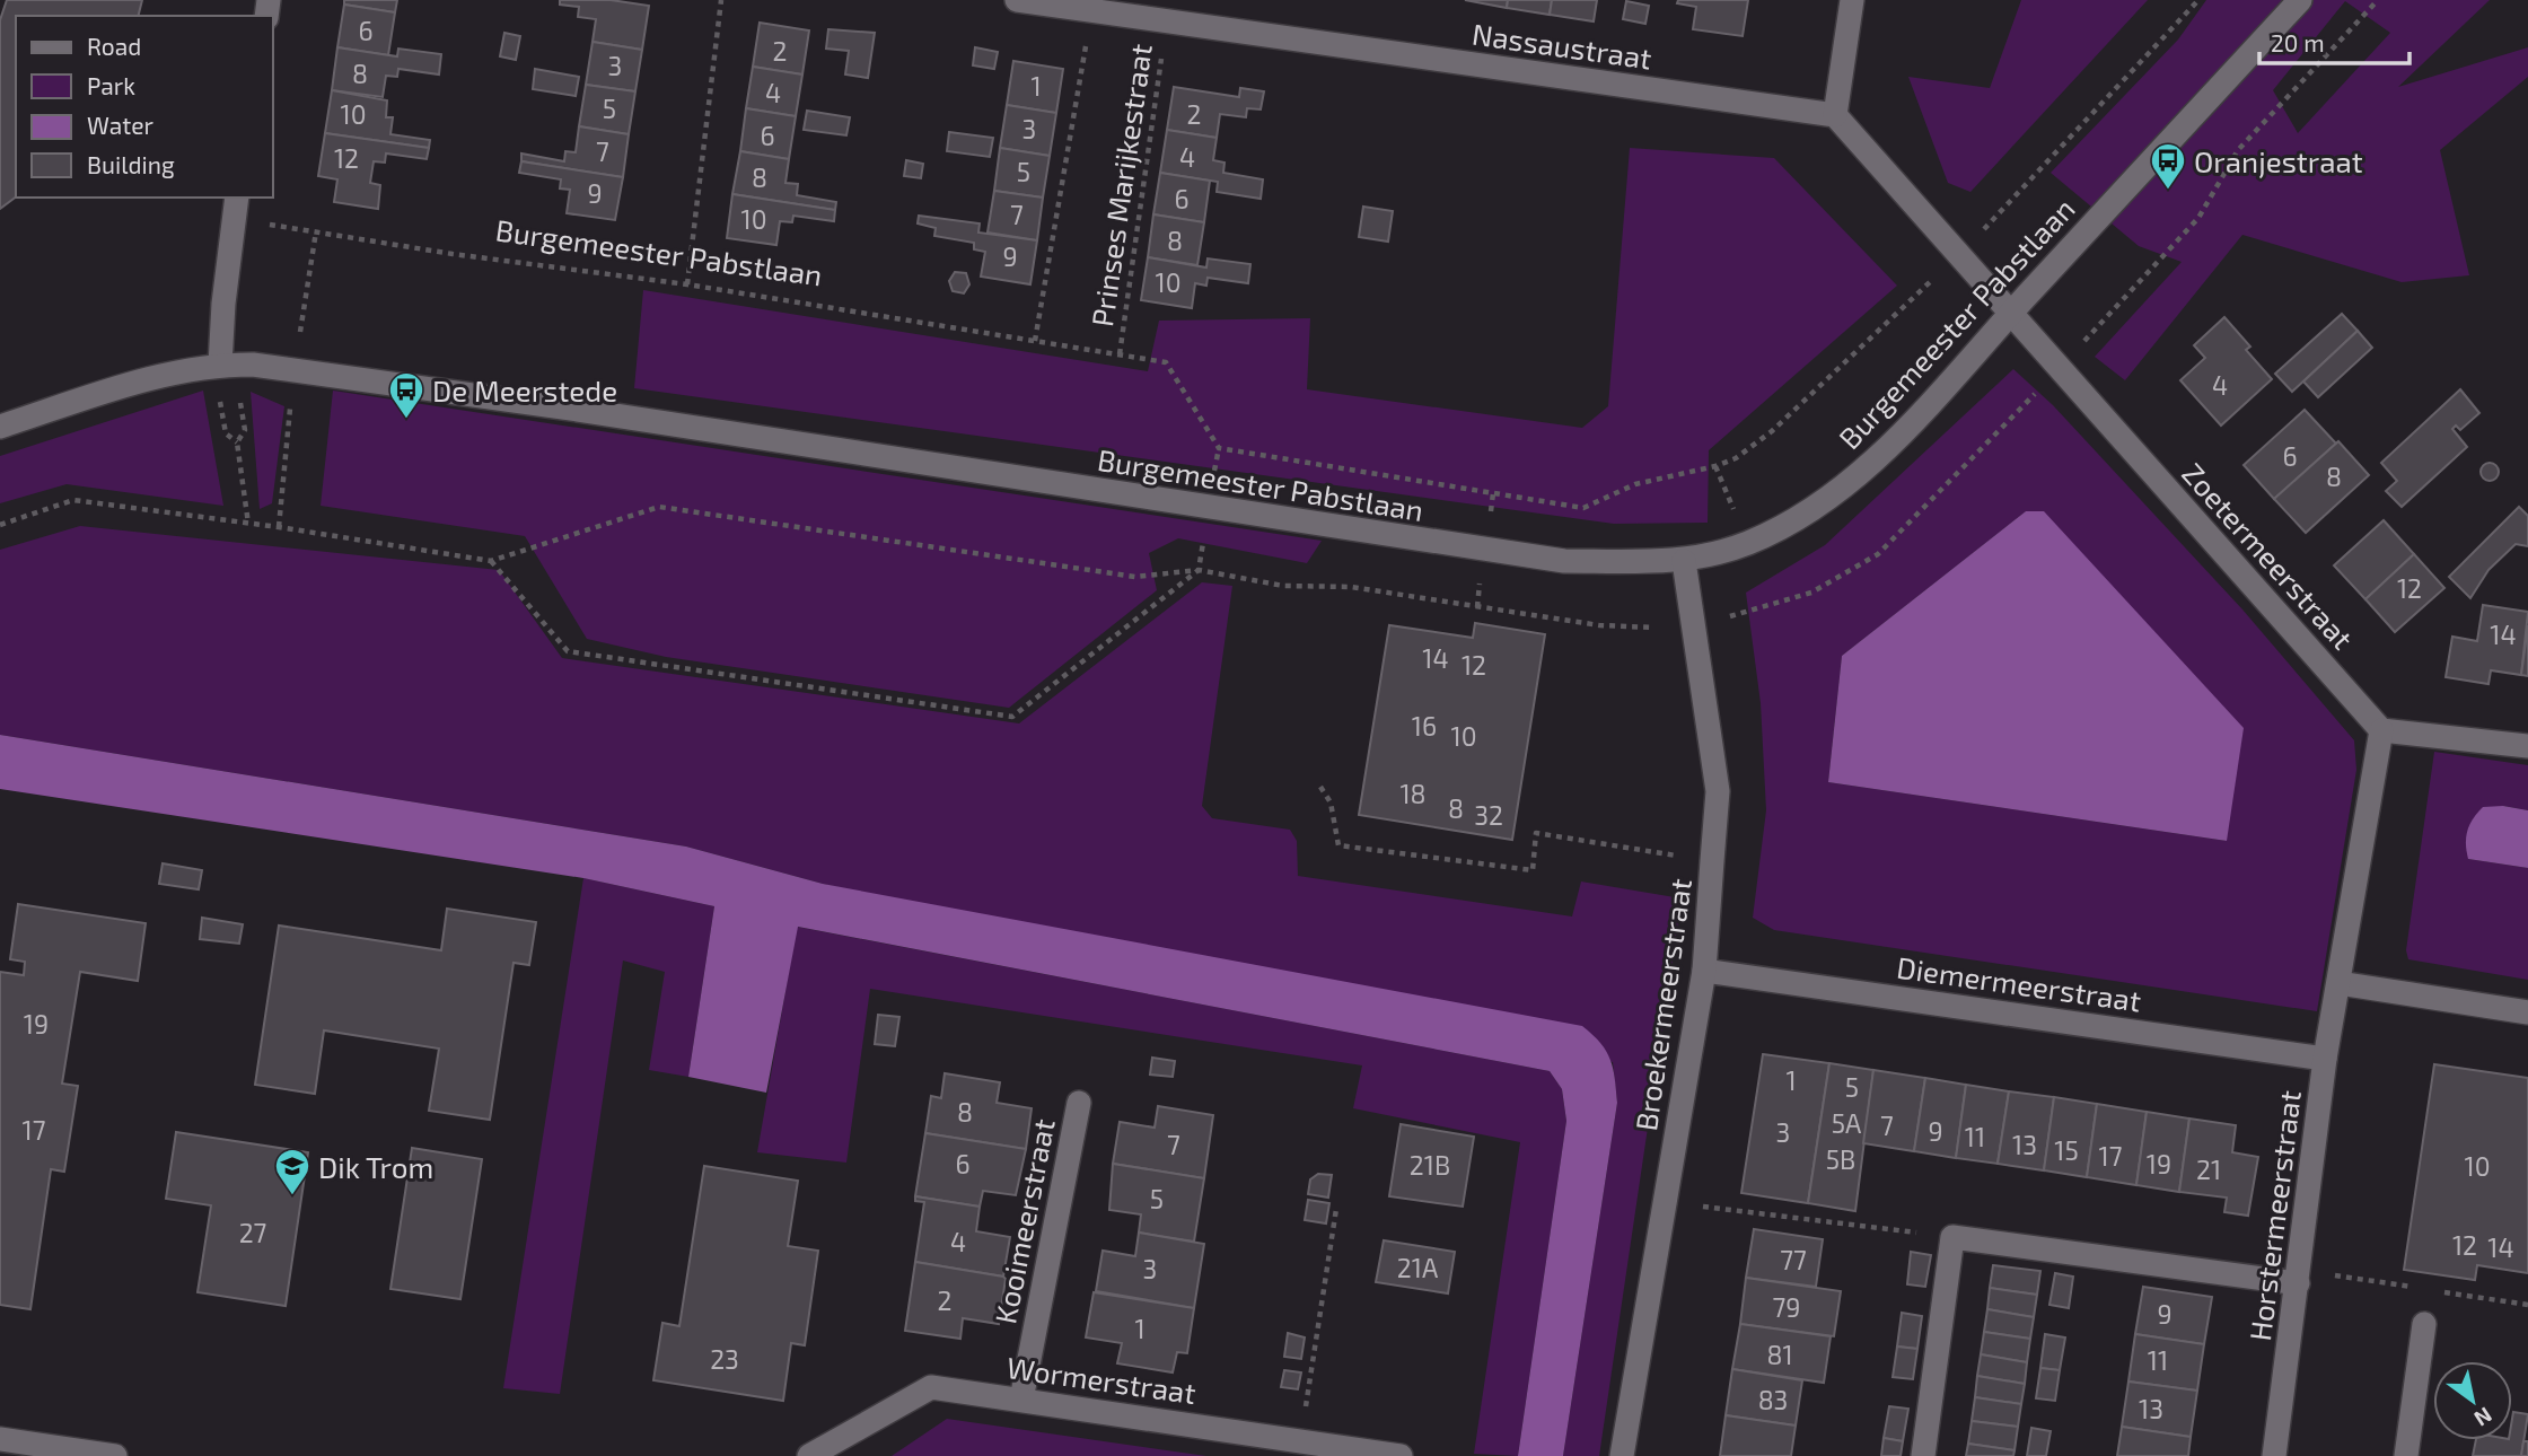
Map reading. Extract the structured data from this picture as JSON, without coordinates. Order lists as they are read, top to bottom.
{
  "streets": {
    "street": [
      "Nassaustraat",
      "Burgemeester Pabstlaan",
      "Zoetermeerstraat",
      "Diemermeerstraat",
      "Broekermeerstraat",
      "Horstermeerstraat",
      "Kooimeerstraat",
      "Wormerstraat"
    ],
    "path": ["Prinses Marijkestraat"]
  },
  "crossings": [
    ["Nassaustraat", "Prinses Marijkestraat"],
    ["Prinses Marijkestraat", "Burgemeester Pabstlaan"],
    ["Burgemeester Pabstlaan", "Zoetermeerstraat"],
    ["Burgemeester Pabstlaan", "Broekermeerstraat"],
    ["Zoetermeerstraat", "Horstermeerstraat"],
    ["Diemermeerstraat", "Broekermeerstraat"],
    ["Diemermeerstraat", "Horstermeerstraat"],
    ["Kooimeerstraat", "Wormerstraat"]
  ],
  "places": {
    "bus stop": ["Oranjestraat", "De Meerstede"],
    "school or university": ["Dik Trom"]
  },
  "house_numbers": [
    "6",
    "2",
    "3",
    "8",
    "1",
    "4",
    "5",
    "10",
    "2",
    "3",
    "6",
    "7",
    "4",
    "12",
    "5",
    "8",
    "9",
    "6",
    "7",
    "10",
    "8",
    "9",
    "10",
    "4",
    "6",
    "8",
    "12",
    "14",
    "14",
    "12",
    "16",
    "10",
    "18",
    "8",
    "32",
    "19",
    "1",
    "5",
    "8",
    "5A",
    "7",
    "17",
    "9",
    "3",
    "11",
    "7",
    "13",
    "15",
    "17",
    "5B",
    "6",
    "19",
    "21B",
    "10",
    "21",
    "5",
    "27",
    "4",
    "12",
    "14",
    "77",
    "21A",
    "3",
    "2",
    "79",
    "9",
    "1",
    "81",
    "23",
    "11",
    "83",
    "13"
  ],
  "legend": [
    "Road",
    "Park",
    "Water",
    "Building"
  ],
  "scale_bar": "20 m",
  "north": "bottom right"
}
